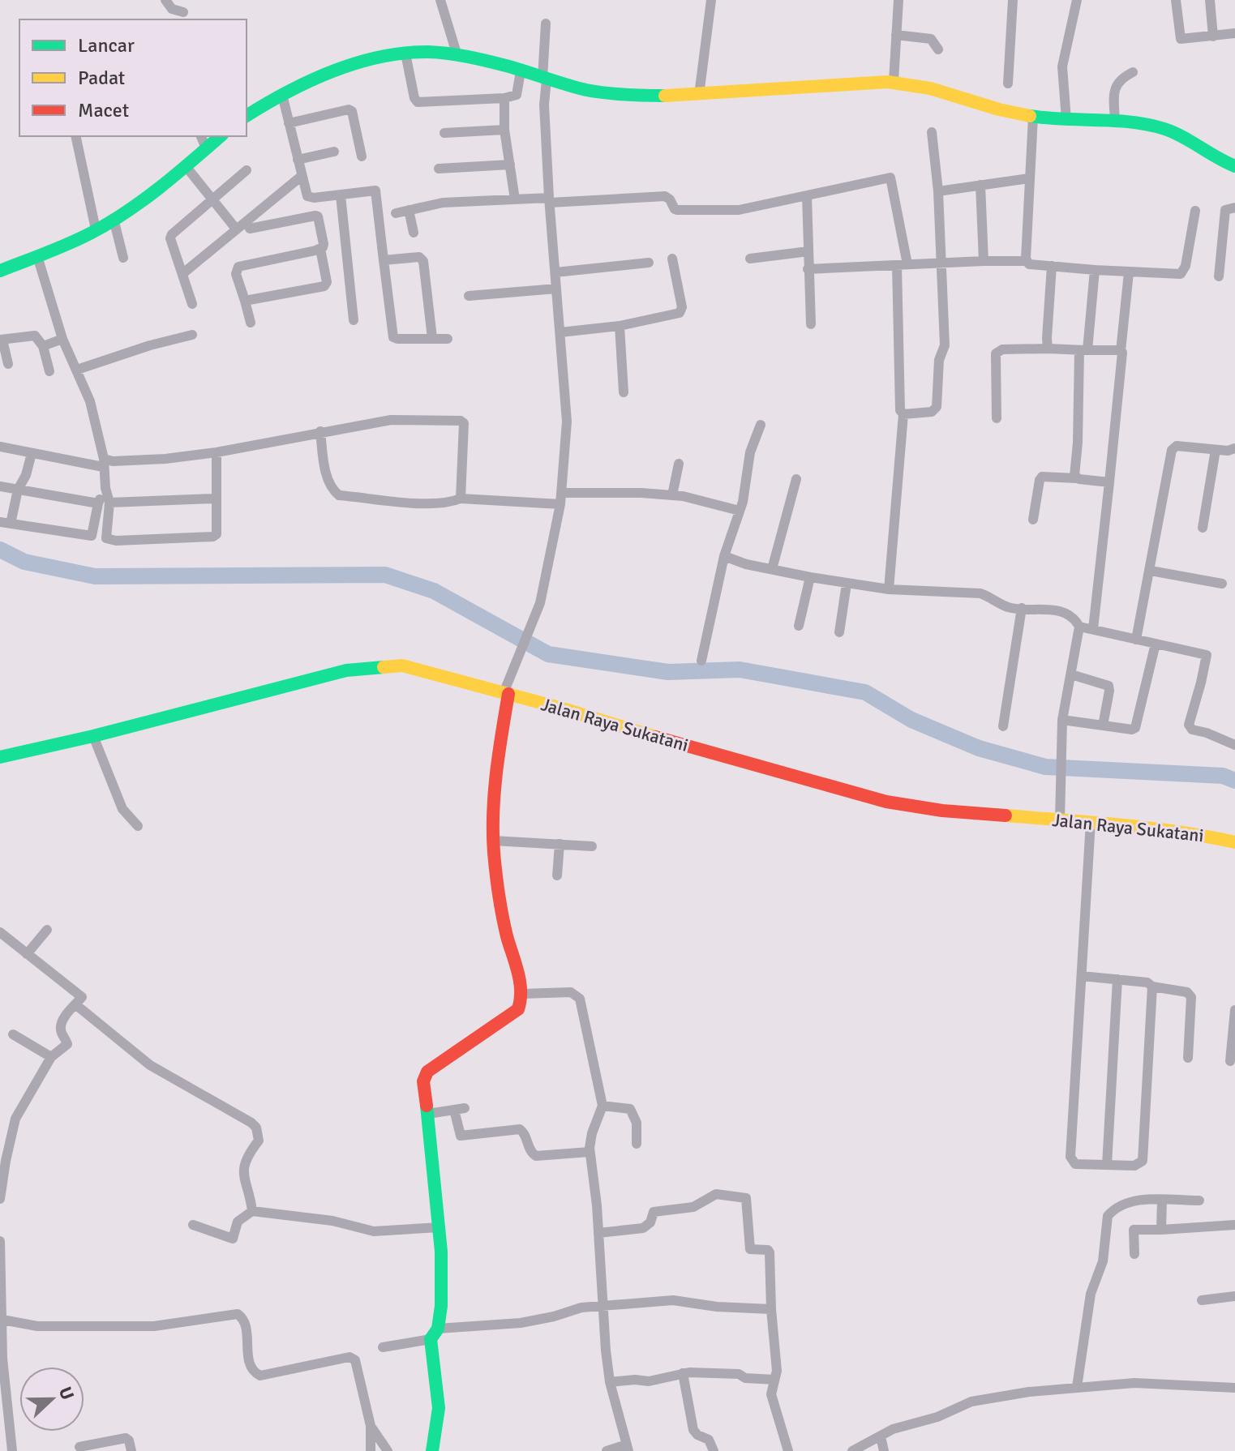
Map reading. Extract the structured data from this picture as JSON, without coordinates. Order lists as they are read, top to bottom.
{
  "streets": {
    "street": ["Jalan Raya Sukatani"]
  },
  "legend": ["Lancar", "Padat", "Macet"],
  "north": "right"
}
